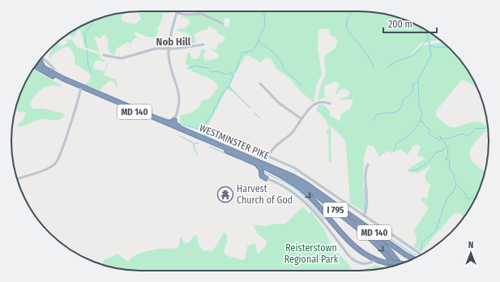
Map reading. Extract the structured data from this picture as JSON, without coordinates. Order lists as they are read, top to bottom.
{
  "streets": {
    "highway": ["MD 140", "WESTMINSTER PIKE", "I 795"]
  },
  "crossings": [
    ["WESTMINSTER PIKE", "I 795"]
  ],
  "districts": ["Nob Hill"],
  "parks": ["Reisterstown Regional Park"],
  "places": {
    "temple": ["Harvest Church of God"]
  },
  "scale_bar": "200 m",
  "north": "top"
}
